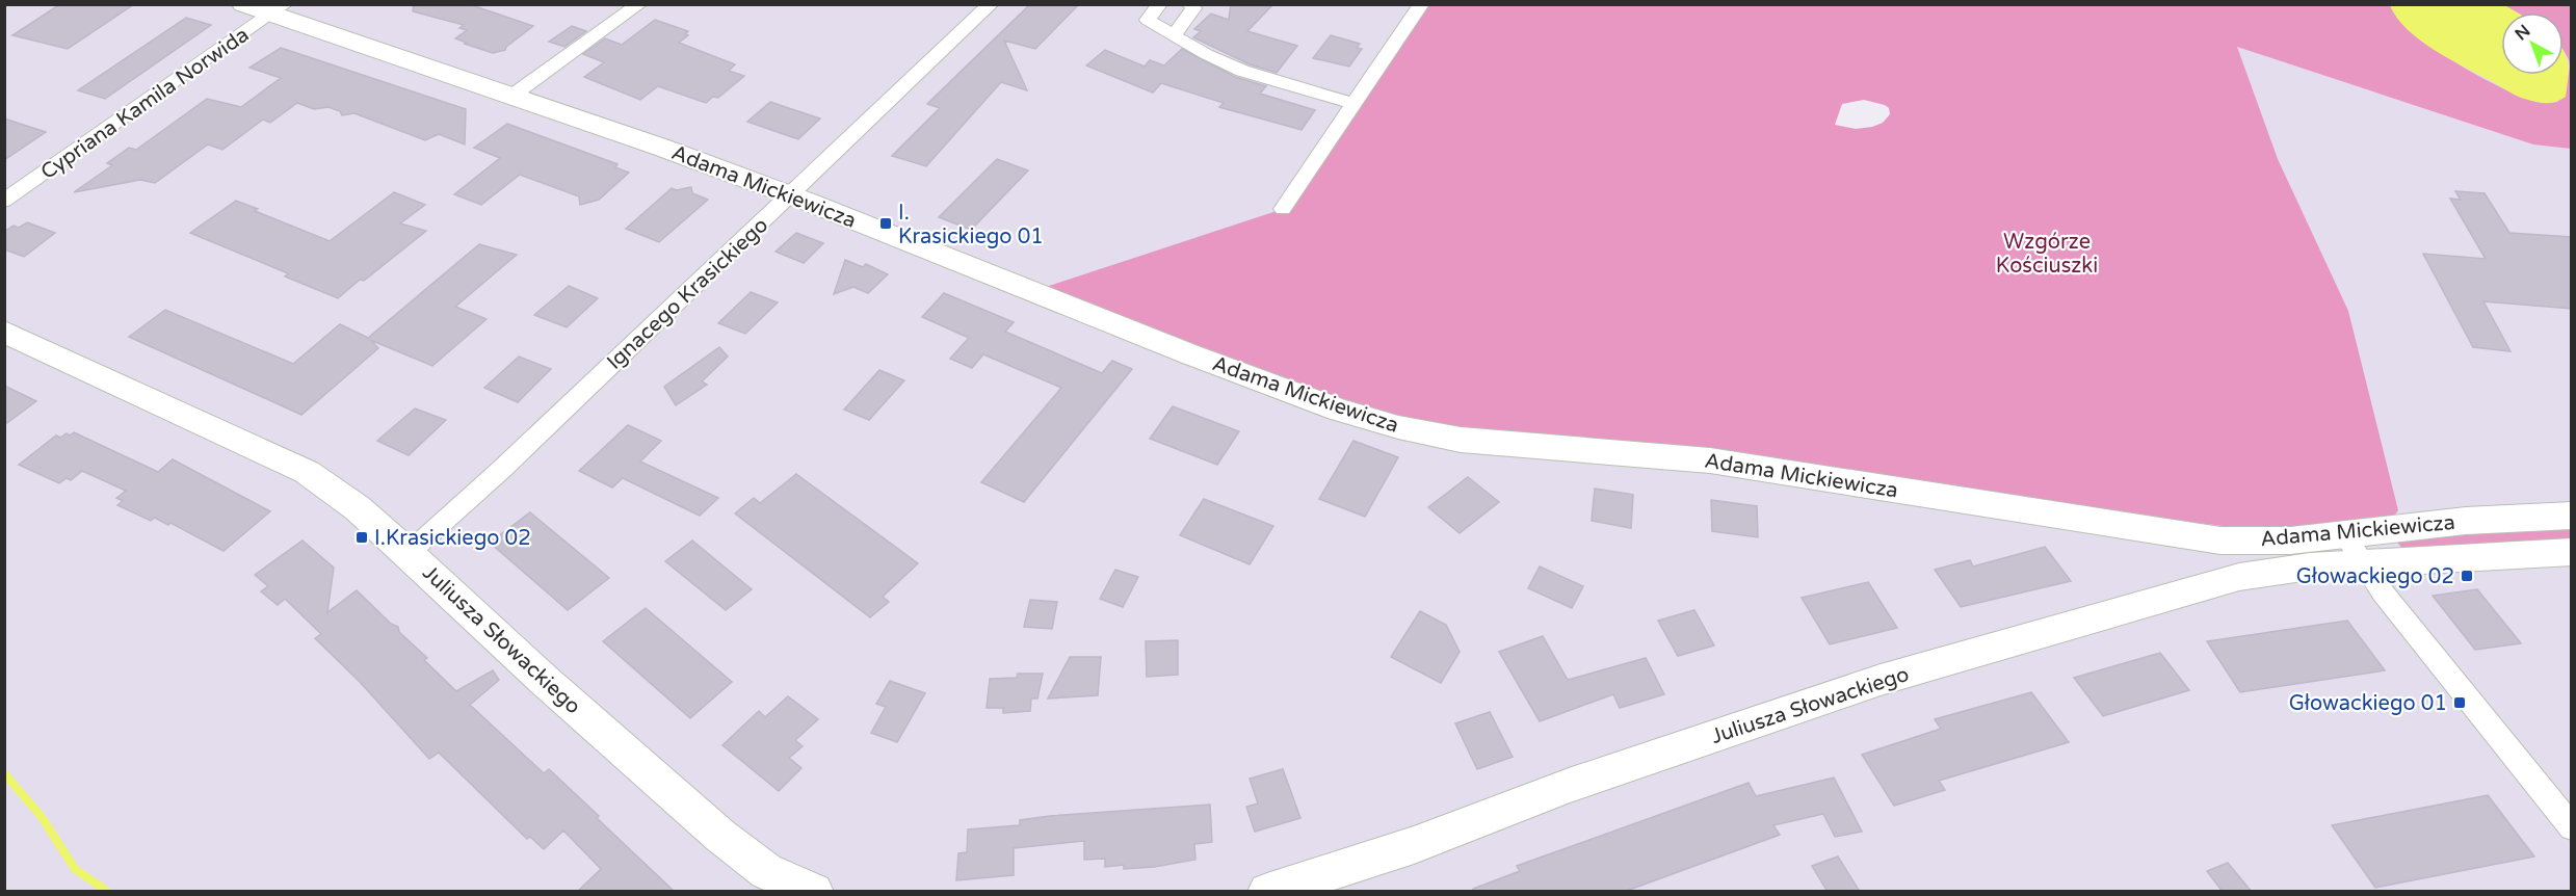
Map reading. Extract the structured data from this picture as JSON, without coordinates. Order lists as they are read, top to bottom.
{
  "streets": {
    "street": [
      "Cypriana Kamila Norwida",
      "Adama Mickiewicza",
      "Ignacego Krasickiego",
      "Juliusza Słowackiego"
    ]
  },
  "crossings": [
    ["Cypriana Kamila Norwida", "Adama Mickiewicza"],
    ["Adama Mickiewicza", "Ignacego Krasickiego"],
    ["Adama Mickiewicza", "Juliusza Słowackiego"],
    ["Ignacego Krasickiego", "Juliusza Słowackiego"]
  ],
  "parks": ["Wzgórze Kościuszki"],
  "places": {
    "transit": [
      "I. Krasickiego 01",
      "I.Krasickiego 02",
      "Głowackiego 02",
      "Głowackiego 01"
    ]
  },
  "north": "top left"
}
